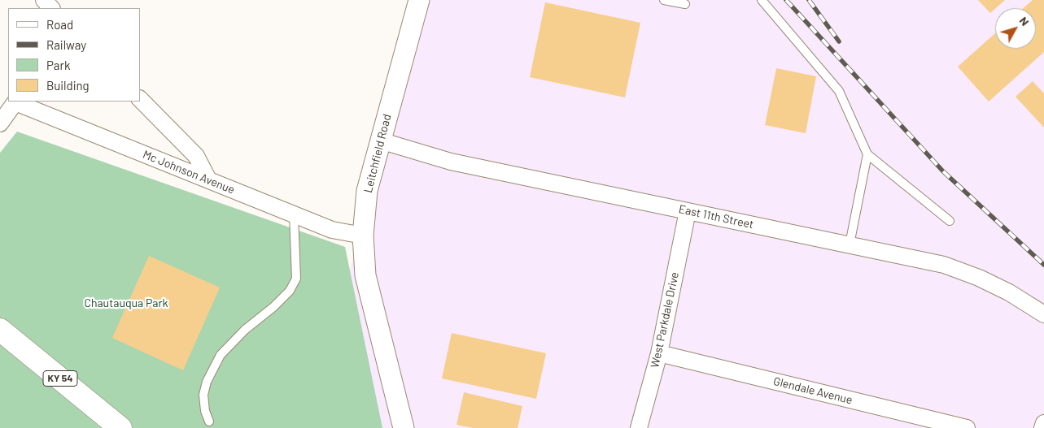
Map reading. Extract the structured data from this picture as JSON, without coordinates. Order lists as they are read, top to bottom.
{
  "streets": {
    "main road": ["KY 54"],
    "street": [
      "Leitchfield Road",
      "Mc Johnson Avenue",
      "East 11th Street",
      "West Parkdale Drive",
      "Glendale Avenue"
    ]
  },
  "crossings": [
    ["Leitchfield Road", "Mc Johnson Avenue"],
    ["Leitchfield Road", "East 11th Street"],
    ["East 11th Street", "West Parkdale Drive"],
    ["West Parkdale Drive", "Glendale Avenue"]
  ],
  "parks": ["Chautauqua Park"],
  "legend": [
    "Road",
    "Railway",
    "Park",
    "Building"
  ],
  "north": "top right"
}
